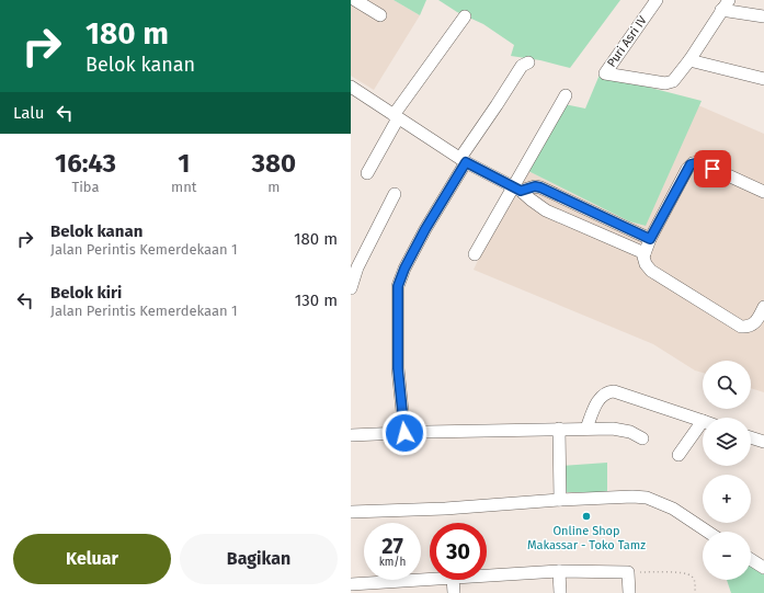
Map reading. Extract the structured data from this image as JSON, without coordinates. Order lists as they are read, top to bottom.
{
  "streets": {
    "street": ["Puri Asri IV"]
  },
  "places": ["Online Shop Makassar - Toko Tamz"],
  "page": {
    "turn": ["180 m", "Belok kanan"],
    "then": "Lalu",
    "eta": [
      "16:43",
      "Tiba",
      "1",
      "mnt",
      "380",
      "m"
    ],
    "list": [
      {
        "name": "Belok kanan",
        "note": "Jalan Perintis Kemerdekaan 1",
        "value": "180 m"
      },
      {
        "name": "Belok kiri",
        "note": "Jalan Perintis Kemerdekaan 1",
        "value": "130 m"
      }
    ],
    "map_buttons": ["+", "−"],
    "speed": "27 km/h",
    "limit": "30",
    "buttons": ["Keluar", "Bagikan"]
  }
}
